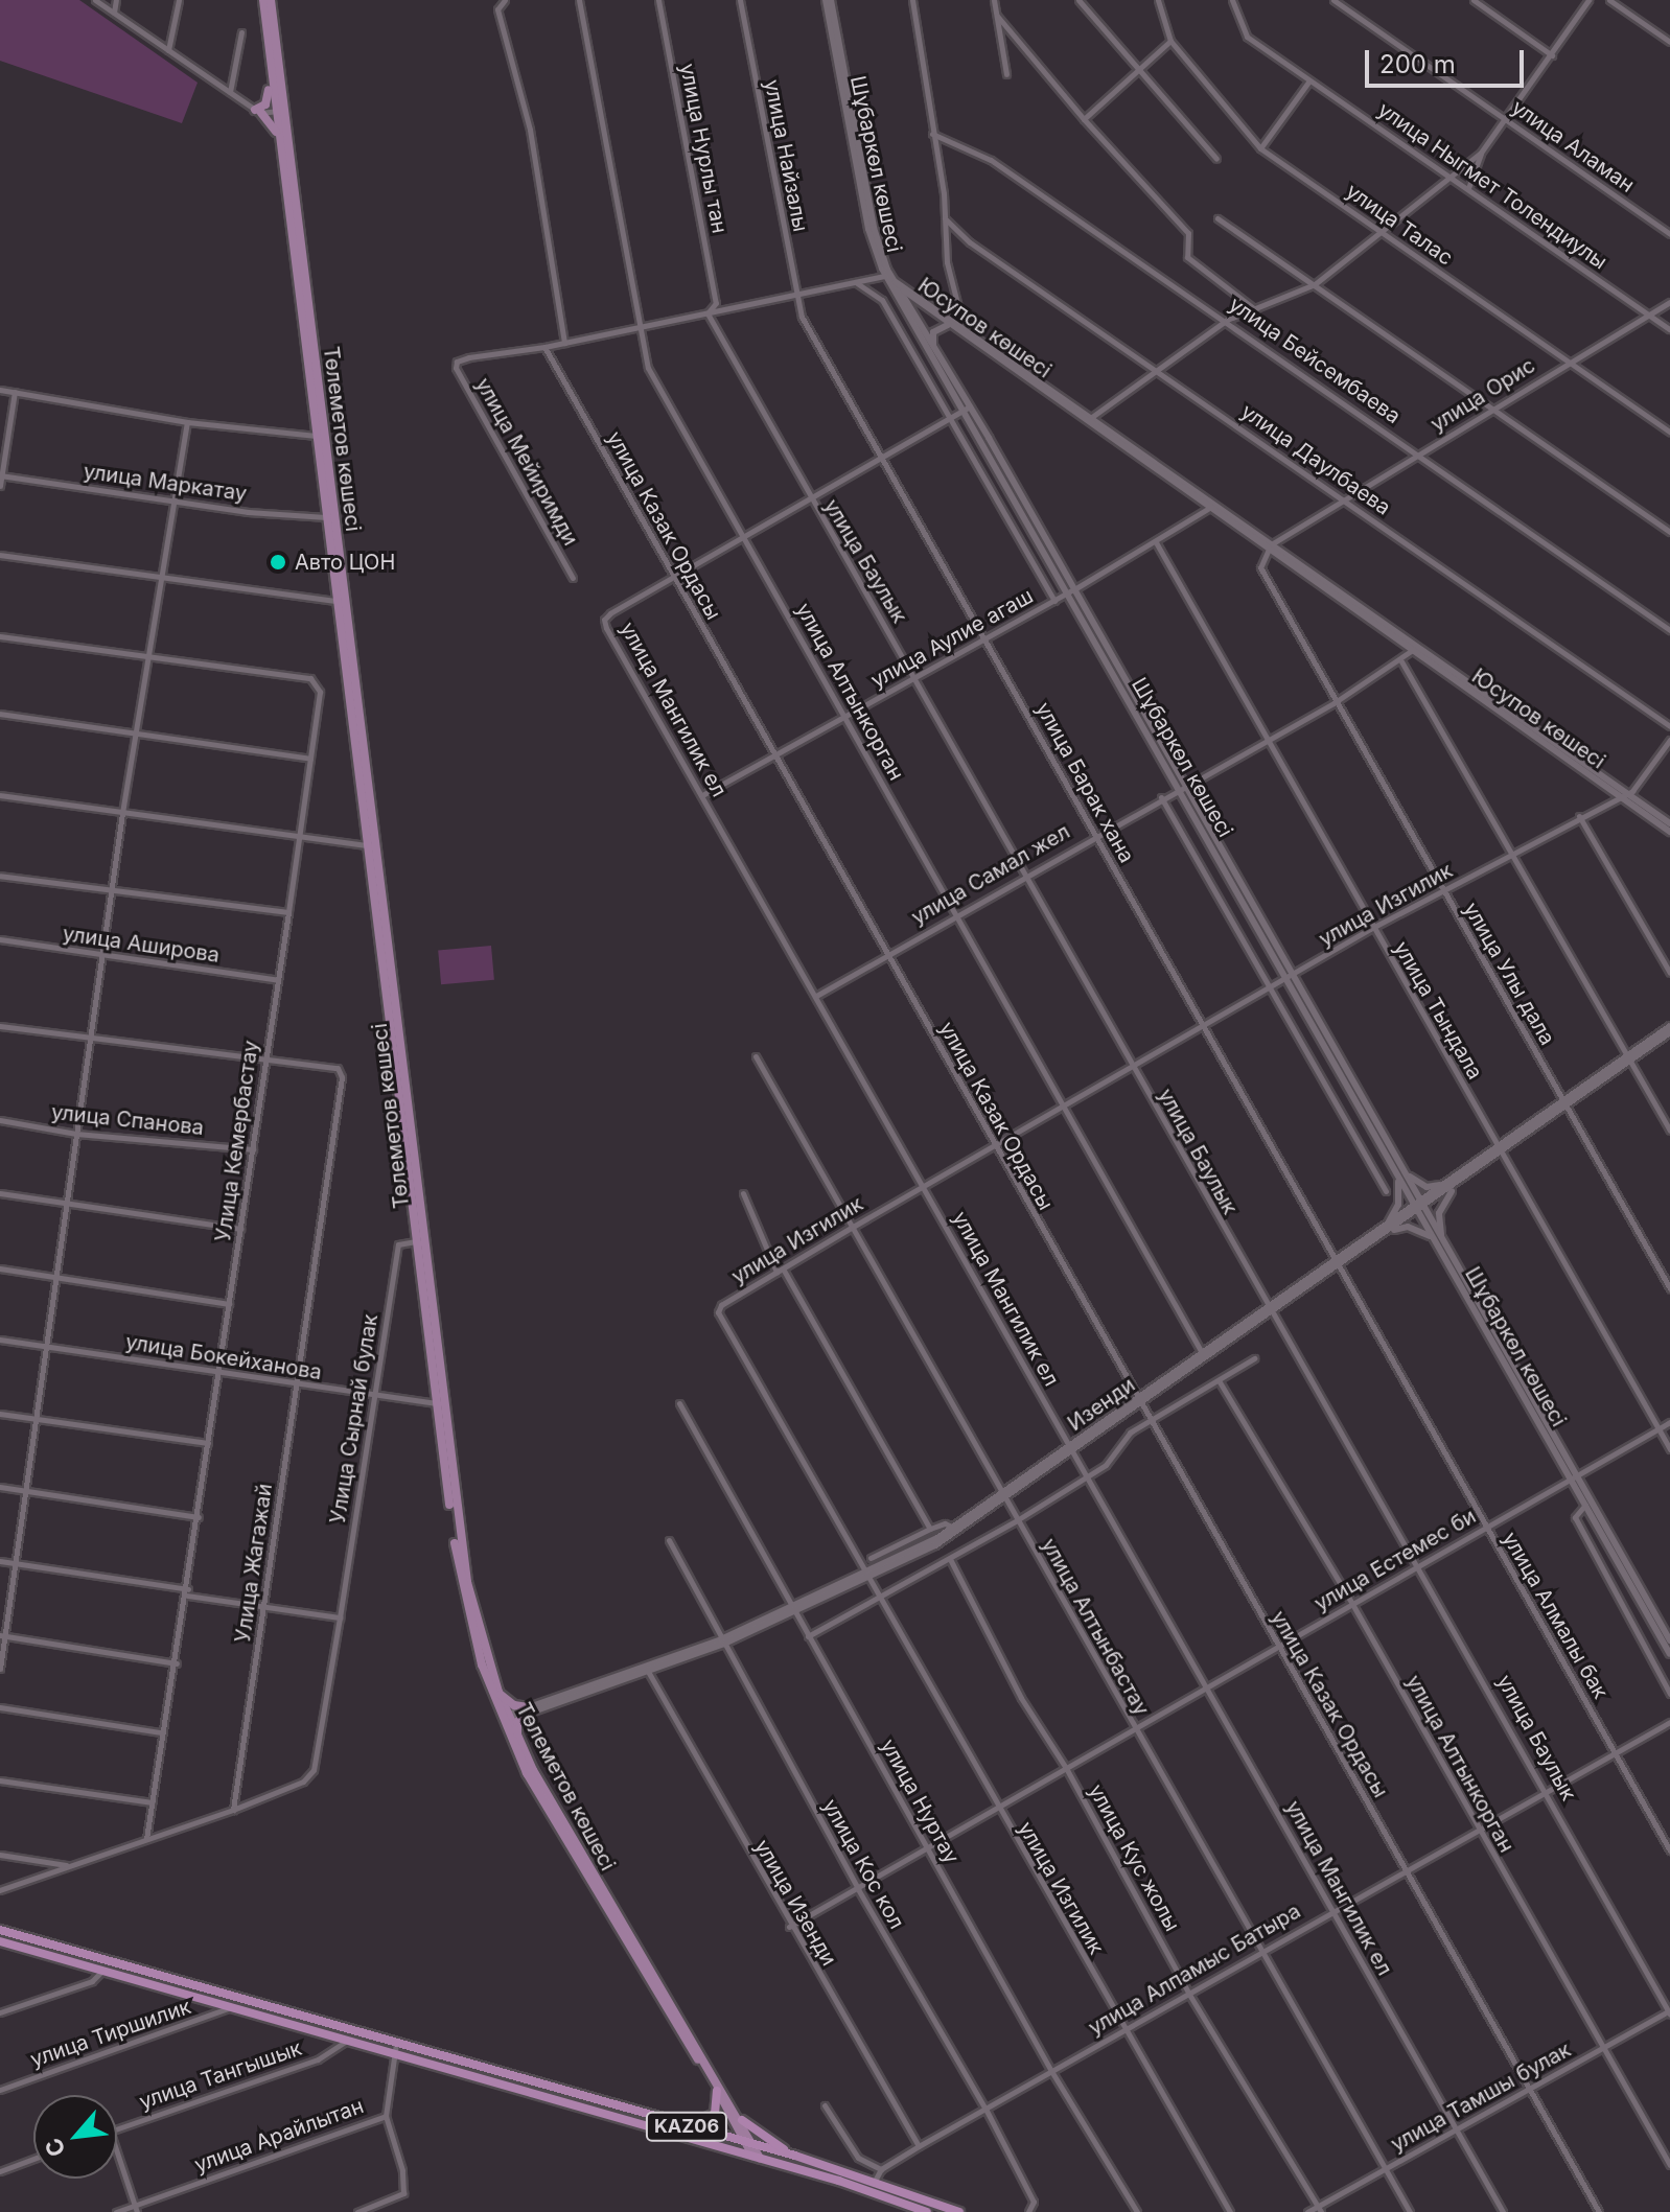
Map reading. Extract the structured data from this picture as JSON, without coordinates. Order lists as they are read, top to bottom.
{
  "streets": {
    "highway": ["KАZ06"],
    "main road": ["Төлеметов көшесі"],
    "street": [
      "улица Аламан",
      "улица Нурлы тан",
      "улица Найзалы",
      "Шұбаркөл көшесі",
      "улица Ныгмет Толендиулы",
      "улица Талас",
      "Юсупов көшесі",
      "улица Бейсембаева",
      "улица Орис",
      "улица Даулбаева",
      "улица Мейиримди",
      "улица Маркатау",
      "улица Казак Ордасы",
      "улица Баулык",
      "улица Аулие агаш",
      "улица Алтынкорган",
      "улица Мангилик ел",
      "улица Барак хана",
      "улица Самал жел",
      "улица Изгилик",
      "улица Аширова",
      "улица Улы дала",
      "улица Тындала",
      "улица Спанова",
      "Улица Кемербастау",
      "улица Бокейханова",
      "Изенди",
      "Улица Сырнай булак",
      "улица Естемес би",
      "Улица Жагажай",
      "улица Алмалы бак",
      "улица Алтынбастау",
      "улица Нуртау",
      "улица Кус жолы",
      "улица Кос кол",
      "улица Изенди",
      "улица Алпамыс Батыра",
      "улица Тиршилик",
      "улица Тангышык",
      "улица Тамшы булак",
      "улица Арайлытан"
    ]
  },
  "crossings": [
    ["улица Нурлы тан", "улица Баулык"],
    ["улица Найзалы", "улица Барак хана"],
    ["Шұбаркөл көшесі", "Юсупов көшесі"],
    ["Шұбаркөл көшесі", "улица Аулие агаш"],
    ["Шұбаркөл көшесі", "улица Самал жел"],
    ["Шұбаркөл көшесі", "улица Изгилик"],
    ["Шұбаркөл көшесі", "Изенди"],
    ["Шұбаркөл көшесі", "улица Естемес би"],
    ["улица Ныгмет Толендиулы", "улица Орис"],
    ["улица Талас", "улица Орис"],
    ["Юсупов көшесі", "улица Орис"],
    ["Юсупов көшесі", "улица Аулие агаш"],
    ["Юсупов көшесі", "улица Самал жел"],
    ["Юсупов көшесі", "улица Изгилик"],
    ["Юсупов көшесі", "улица Улы дала"],
    ["улица Бейсембаева", "улица Орис"],
    ["улица Орис", "улица Даулбаева"],
    ["улица Орис", "улица Улы дала"],
    ["Төлеметов көшесі", "улица Маркатау"],
    ["Төлеметов көшесі", "улица Бокейханова"],
    ["Төлеметов көшесі", "Изенди"],
    ["Төлеметов көшесі", "Улица Сырнай булак"],
    ["Төлеметов көшесі", "KАZ06"],
    ["улица Мейиримди", "улица Казак Ордасы"],
    ["улица Казак Ордасы", "улица Аулие агаш"],
    ["улица Казак Ордасы", "улица Мангилик ел"],
    ["улица Казак Ордасы", "улица Самал жел"],
    ["улица Казак Ордасы", "улица Изгилик"],
    ["улица Казак Ордасы", "Изенди"],
    ["улица Казак Ордасы", "улица Естемес би"],
    ["улица Казак Ордасы", "улица Алпамыс Батыра"],
    ["улица Казак Ордасы", "улица Тамшы булак"],
    ["улица Баулык", "улица Аулие агаш"],
    ["улица Баулык", "улица Самал жел"],
    ["улица Баулык", "улица Изгилик"],
    ["улица Баулык", "Изенди"],
    ["улица Баулык", "улица Естемес би"],
    ["улица Баулык", "улица Алпамыс Батыра"],
    ["улица Баулык", "улица Тамшы булак"],
    ["улица Аулие агаш", "улица Алтынкорган"],
    ["улица Аулие агаш", "улица Мангилик ел"],
    ["улица Аулие агаш", "улица Барак хана"],
    ["улица Аулие агаш", "улица Тындала"],
    ["улица Алтынкорган", "улица Самал жел"],
    ["улица Алтынкорган", "улица Изгилик"],
    ["улица Алтынкорган", "Изенди"],
    ["улица Алтынкорган", "улица Естемес би"],
    ["улица Алтынкорган", "улица Алпамыс Батыра"],
    ["улица Алтынкорган", "улица Тамшы булак"],
    ["улица Мангилик ел", "улица Самал жел"],
    ["улица Мангилик ел", "улица Изгилик"],
    ["улица Мангилик ел", "Изенди"],
    ["улица Мангилик ел", "улица Естемес би"],
    ["улица Мангилик ел", "улица Алпамыс Батыра"],
    ["улица Мангилик ел", "улица Тамшы булак"],
    ["улица Барак хана", "улица Самал жел"],
    ["улица Барак хана", "улица Изгилик"],
    ["улица Барак хана", "Изенди"],
    ["улица Барак хана", "улица Алмалы бак"],
    ["улица Самал жел", "улица Улы дала"],
    ["улица Самал жел", "улица Тындала"],
    ["улица Изгилик", "улица Улы дала"],
    ["улица Изгилик", "улица Тындала"],
    ["улица Изгилик", "Изенди"],
    ["улица Изгилик", "улица Естемес би"],
    ["улица Изгилик", "улица Алтынбастау"],
    ["улица Изгилик", "улица Алпамыс Батыра"],
    ["улица Аширова", "Улица Кемербастау"],
    ["улица Улы дала", "Изенди"],
    ["улица Тындала", "Изенди"],
    ["улица Тындала", "улица Естемес би"],
    ["улица Спанова", "Улица Кемербастау"],
    ["Улица Кемербастау", "улица Бокейханова"],
    ["Улица Кемербастау", "Улица Жагажай"],
    ["улица Бокейханова", "Улица Сырнай булак"],
    ["улица Бокейханова", "Улица Жагажай"],
    ["Изенди", "улица Алмалы бак"],
    ["Изенди", "улица Алтынбастау"],
    ["Изенди", "улица Нуртау"],
    ["Изенди", "улица Кос кол"],
    ["Изенди", "улица Изенди"],
    ["Улица Сырнай булак", "Улица Жагажай"],
    ["улица Естемес би", "улица Алмалы бак"],
    ["улица Естемес би", "улица Алтынбастау"],
    ["улица Естемес би", "улица Нуртау"],
    ["улица Естемес би", "улица Кус жолы"],
    ["улица Естемес би", "улица Кос кол"],
    ["улица Естемес би", "улица Изенди"],
    ["улица Алмалы бак", "улица Алпамыс Батыра"],
    ["улица Алтынбастау", "улица Алпамыс Батыра"],
    ["улица Алтынбастау", "улица Тамшы булак"],
    ["улица Нуртау", "улица Алпамыс Батыра"],
    ["улица Кус жолы", "улица Алпамыс Батыра"],
    ["улица Кус жолы", "улица Тамшы булак"],
    ["улица Кос кол", "улица Алпамыс Батыра"],
    ["улица Изенди", "улица Алпамыс Батыра"],
    ["улица Тиршилик", "KАZ06"],
    ["улица Тангышык", "KАZ06"],
    ["KАZ06", "улица Арайлытан"]
  ],
  "places": ["Авто ЦОН"],
  "scale_bar": "200 m",
  "north": "bottom left"
}
